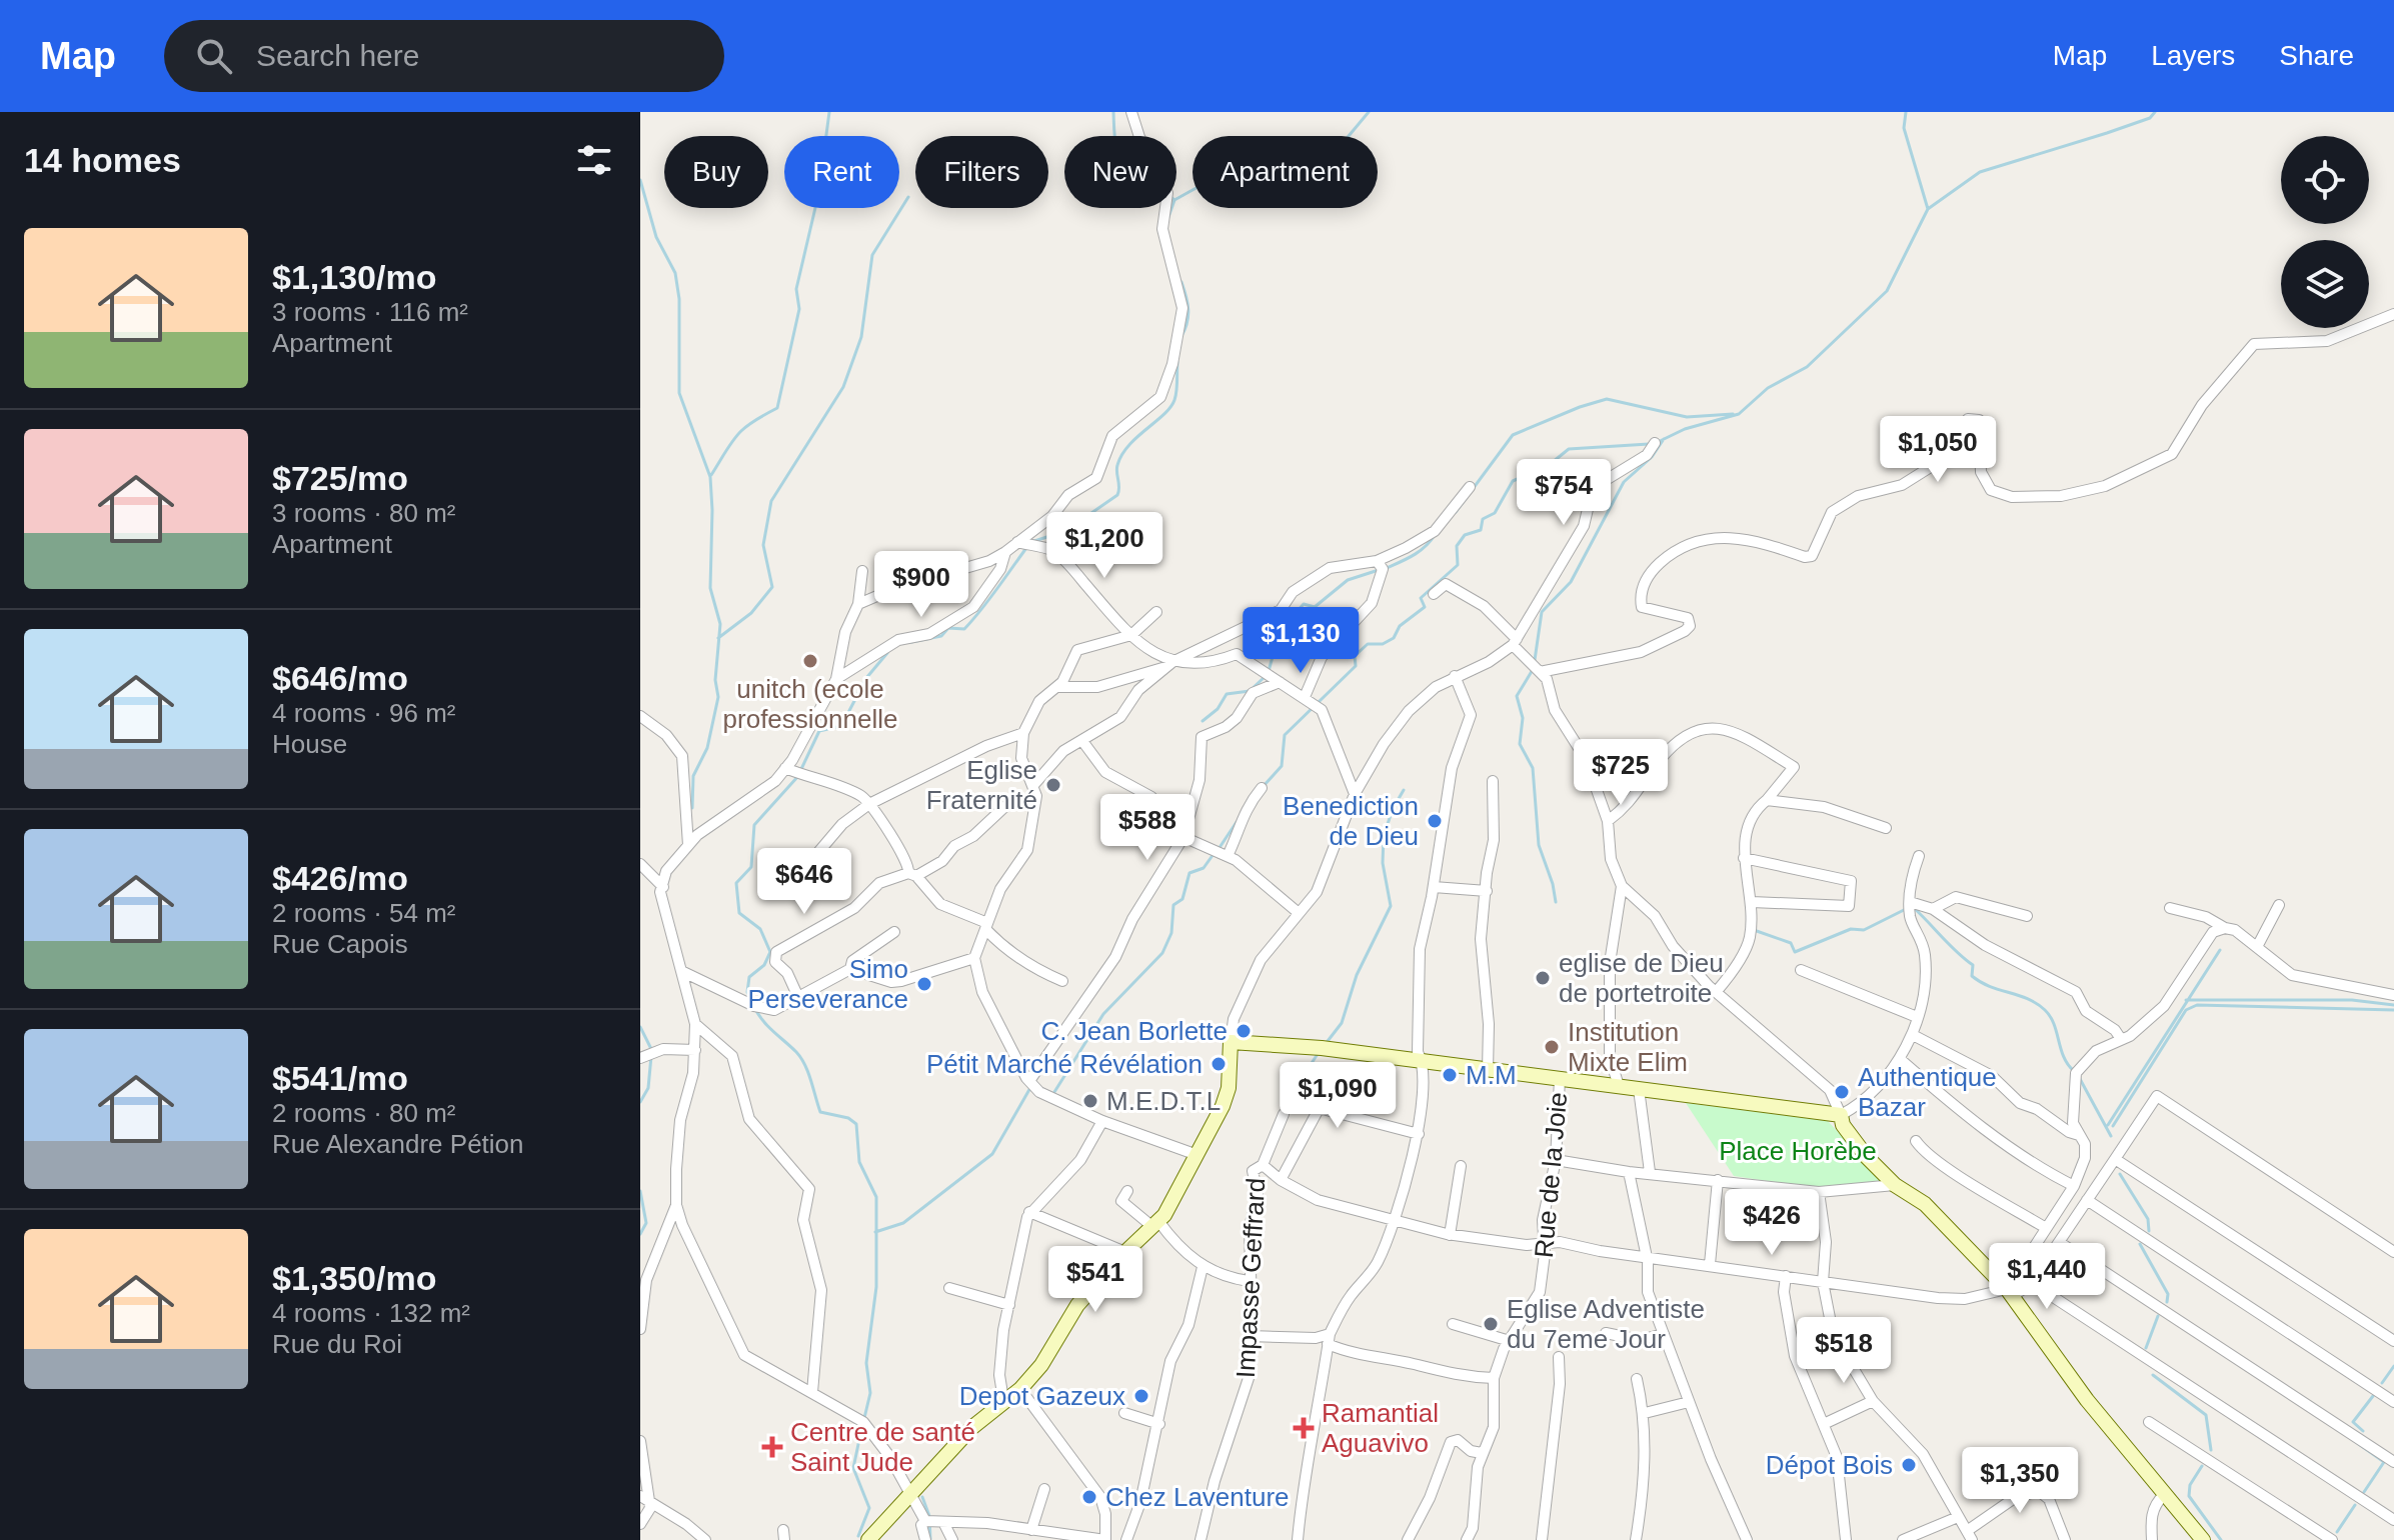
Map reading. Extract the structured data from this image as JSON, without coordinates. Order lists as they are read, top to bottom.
{
  "streets": {
    "street": ["Rue de la Joie", "Impasse Geffrard"]
  },
  "parks": ["Place Horèbe"],
  "places": {
    "other": [
      "unitch (ecole professionnelle",
      "Eglise Fraternité",
      "Benediction de Dieu",
      "eglise de Dieu de portetroite",
      "Simo Perseverance",
      "C. Jean Borlette",
      "Institution Mixte Elim",
      "Pétit Marché Révélation",
      "M.M",
      "Authentique Bazar",
      "M.E.D.T.L",
      "Eglise Adventiste du 7eme Jour",
      "Depot Gazeux",
      "Dépot Bois",
      "Chez Laventure"
    ],
    "health": ["Ramantial Aguavivo", "Centre de santé Saint Jude"]
  },
  "page": {
    "header": "Map",
    "search": "Search here",
    "nav": ["Map", "Layers", "Share"],
    "heading": "14 homes",
    "chip": [
      "Buy",
      "Rent",
      "Filters",
      "New",
      "Apartment"
    ],
    "list": [
      {
        "name": "$1,130/mo",
        "note": "3 rooms · 116 m² · Apartment"
      },
      {
        "name": "$725/mo",
        "note": "3 rooms · 80 m² · Apartment"
      },
      {
        "name": "$646/mo",
        "note": "4 rooms · 96 m² · House"
      },
      {
        "name": "$426/mo",
        "note": "2 rooms · 54 m² · Rue Capois"
      },
      {
        "name": "$541/mo",
        "note": "2 rooms · 80 m² · Rue Alexandre Pétion"
      },
      {
        "name": "$1,350/mo",
        "note": "4 rooms · 132 m² · Rue du Roi"
      }
    ],
    "price": [
      "$1,050",
      "$754",
      "$1,200",
      "$900",
      "$1,130",
      "$725",
      "$588",
      "$646",
      "$1,090",
      "$426",
      "$1,440",
      "$541",
      "$518",
      "$1,350"
    ]
  }
}
